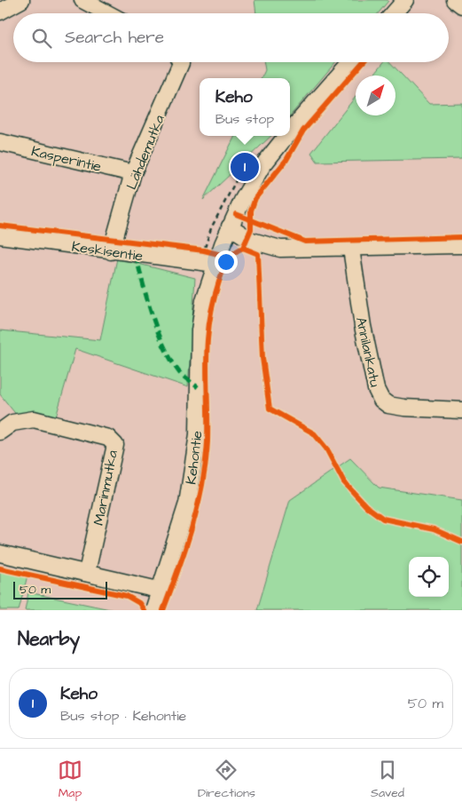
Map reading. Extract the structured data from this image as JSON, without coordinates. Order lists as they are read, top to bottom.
{
  "streets": {
    "street": [
      "Lähdemutka",
      "Kasperintie",
      "Keskisentie",
      "Annilankatu",
      "Kehontie",
      "Marinmutka"
    ]
  },
  "crossings": [
    ["Lähdemutka", "Kasperintie"],
    ["Lähdemutka", "Keskisentie"],
    ["Keskisentie", "Kehontie"]
  ],
  "scale_bar": "50 m",
  "north": "top right",
  "page": {
    "search": "Search here",
    "popup": ["Keho", "Bus stop"],
    "pins": "1",
    "scale": "50 m",
    "heading": "Nearby",
    "list": [
      {
        "mark": "1",
        "name": "Keho",
        "note": "Bus stop · Kehontie",
        "value": "50 m"
      }
    ],
    "nav": ["Map", "Directions", "Saved"]
  }
}
